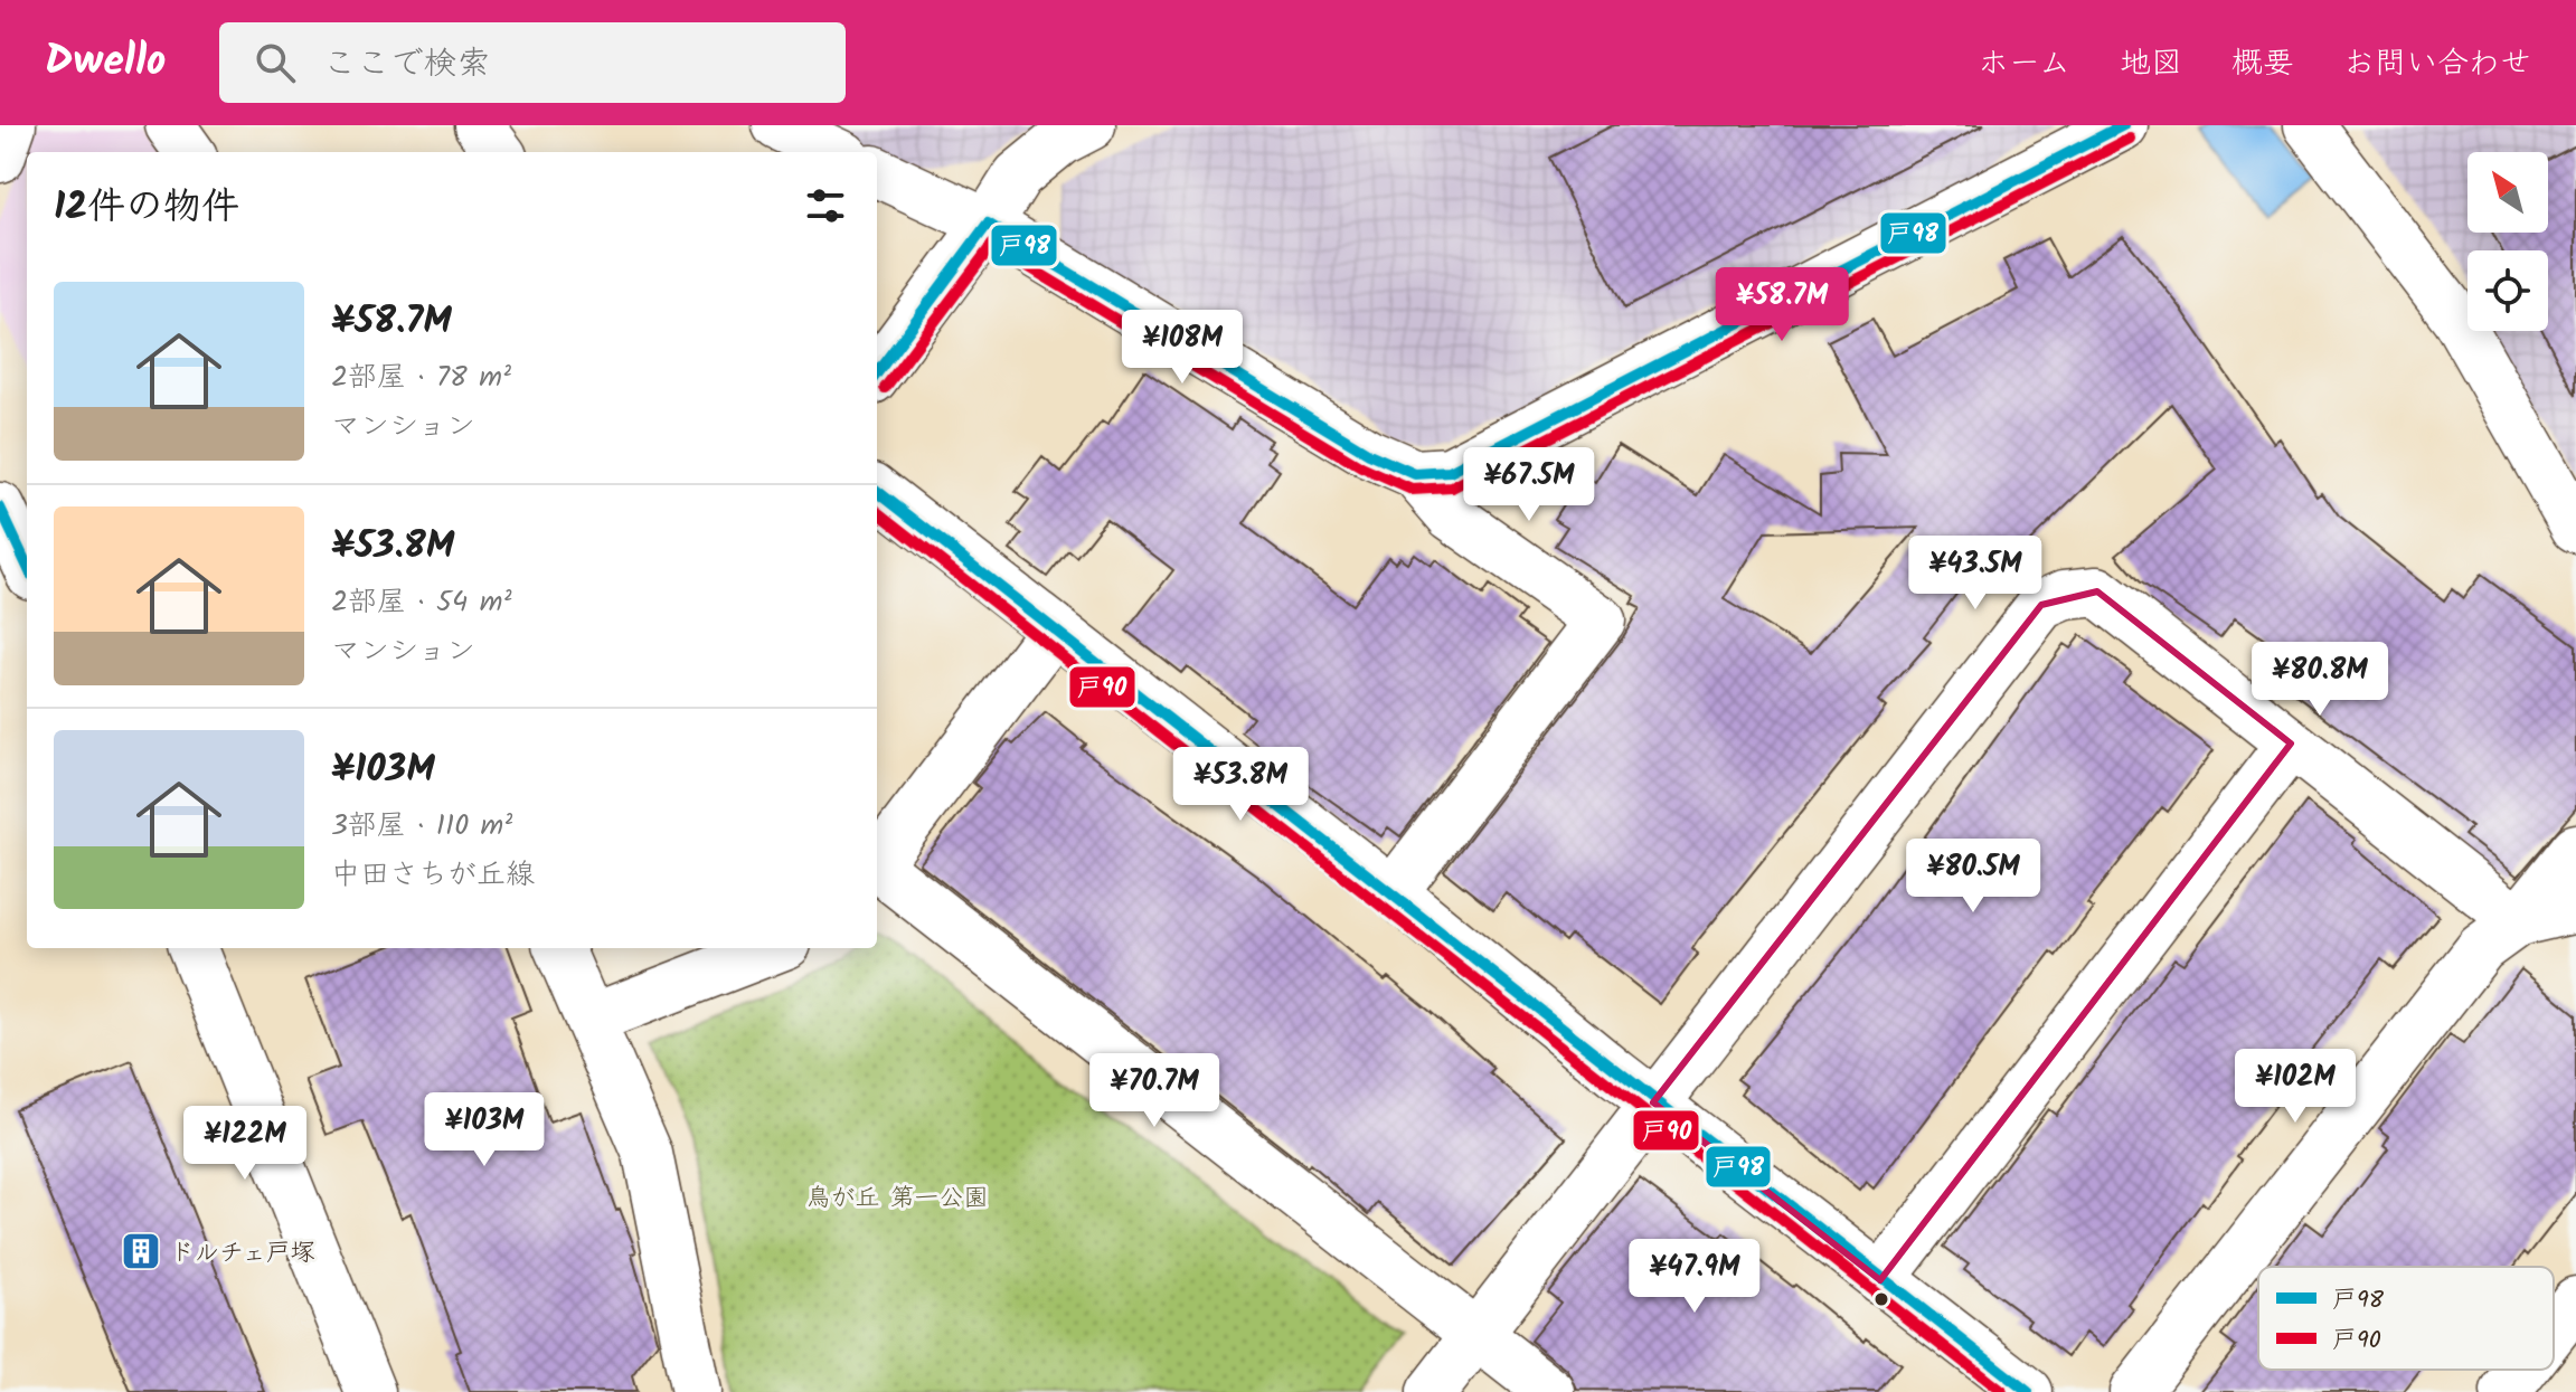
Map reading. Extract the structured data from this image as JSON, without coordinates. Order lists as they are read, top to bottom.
{
  "parks": ["鳥が丘 第一公園"],
  "places": {
    "building": ["ドルチェ戸塚"]
  },
  "lines": ["transit line 戸98", "transit line 戸90"],
  "legend": ["戸98", "戸90"],
  "north": "top left",
  "page": {
    "header": "Dwello",
    "search": "ここで検索",
    "nav": [
      "ホーム",
      "地図",
      "概要",
      "お問い合わせ"
    ],
    "heading": "12件の物件",
    "list": [
      {
        "name": "¥58.7M",
        "note": "2部屋 · 78 m² · マンション"
      },
      {
        "name": "¥53.8M",
        "note": "2部屋 · 54 m² · マンション"
      },
      {
        "name": "¥103M",
        "note": "3部屋 · 110 m² · 中田さちが丘線"
      }
    ],
    "price": [
      "¥58.7M",
      "¥108M",
      "¥67.5M",
      "¥43.5M",
      "¥80.8M",
      "¥53.8M",
      "¥80.5M",
      "¥102M",
      "¥70.7M",
      "¥103M",
      "¥122M",
      "¥47.9M"
    ]
  }
}
